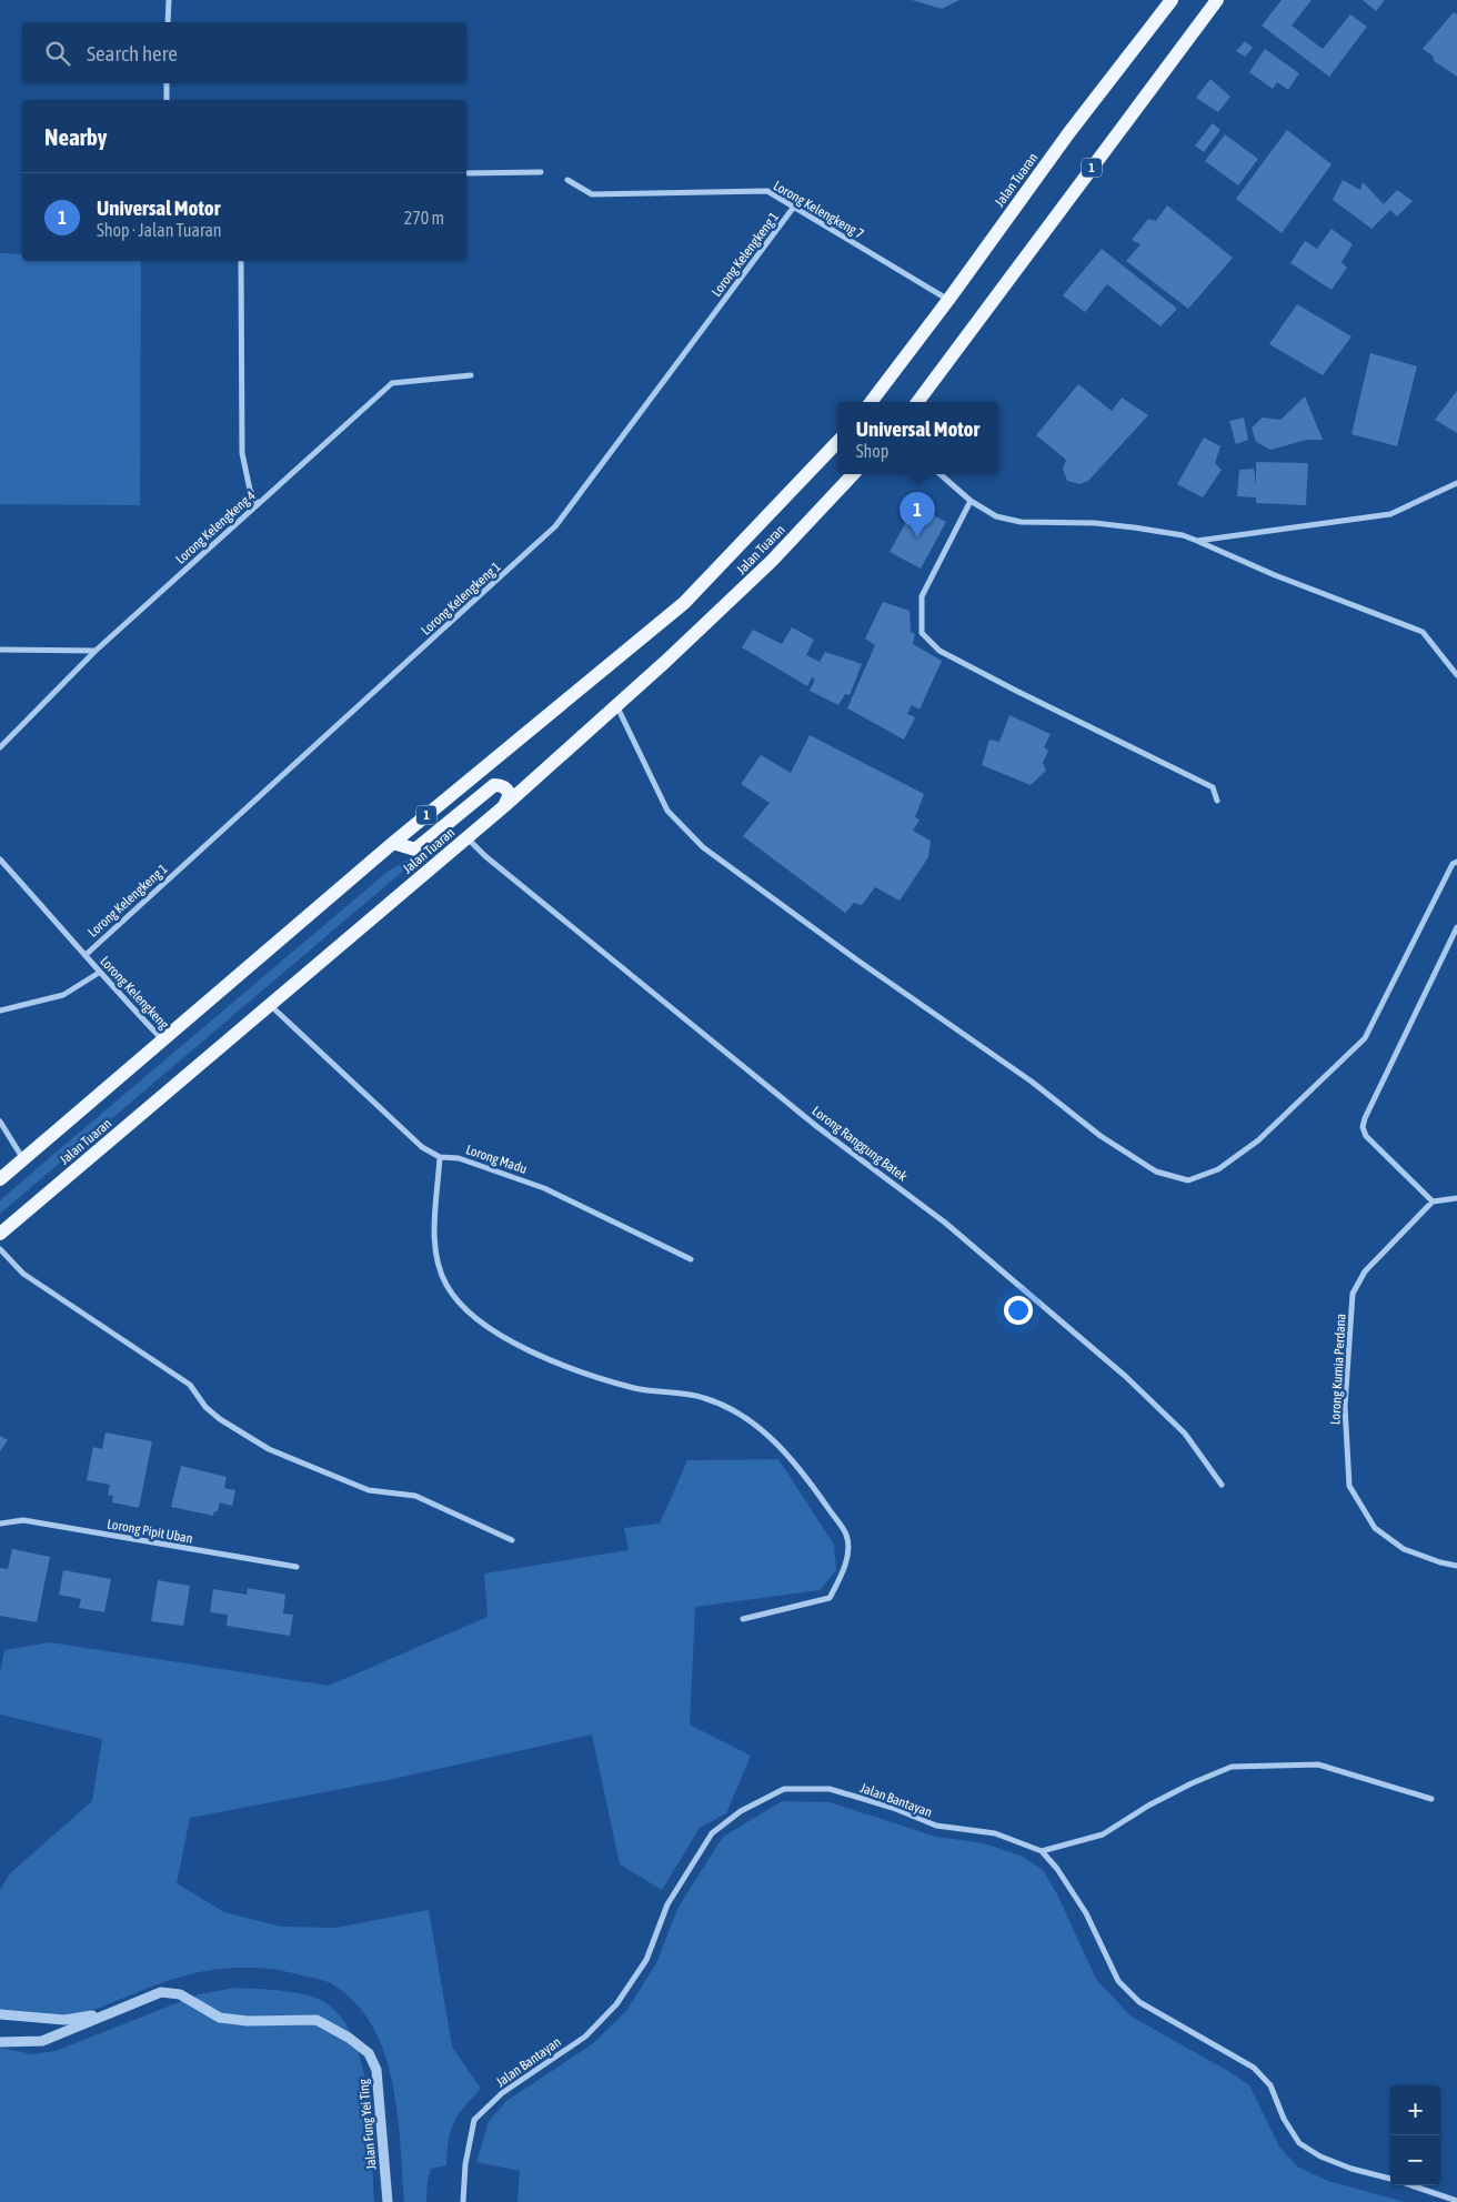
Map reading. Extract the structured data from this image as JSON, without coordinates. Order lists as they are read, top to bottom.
{
  "streets": {
    "main road": ["1", "Jalan Tuaran"],
    "street": [
      "Lorong Kelengkeng 7",
      "Lorong Kelengkeng 1",
      "Lorong Kelengkeng 4",
      "Lorong Kelengkeng",
      "Lorong Ranggung Batek",
      "Lorong Madu",
      "Lorong Kurnia Perdana",
      "Lorong Pipit Uban",
      "Jalan Bantayan",
      "Jalan Fung Yei Ting"
    ]
  },
  "crossings": [
    ["Jalan Tuaran", "Lorong Kelengkeng 7"],
    ["Jalan Tuaran", "Lorong Kelengkeng"],
    ["Jalan Tuaran", "Lorong Ranggung Batek"],
    ["Jalan Tuaran", "Lorong Madu"],
    ["Lorong Kelengkeng 7", "Lorong Kelengkeng 1"],
    ["Lorong Kelengkeng 1", "Lorong Kelengkeng"]
  ],
  "page": {
    "search": "Search here",
    "heading": "Nearby",
    "list": [
      {
        "mark": "1",
        "name": "Universal Motor",
        "note": "Shop · Jalan Tuaran",
        "value": "270 m"
      }
    ],
    "popup": ["Universal Motor", "Shop"],
    "pins": "1",
    "map_buttons": ["+", "−"]
  }
}
